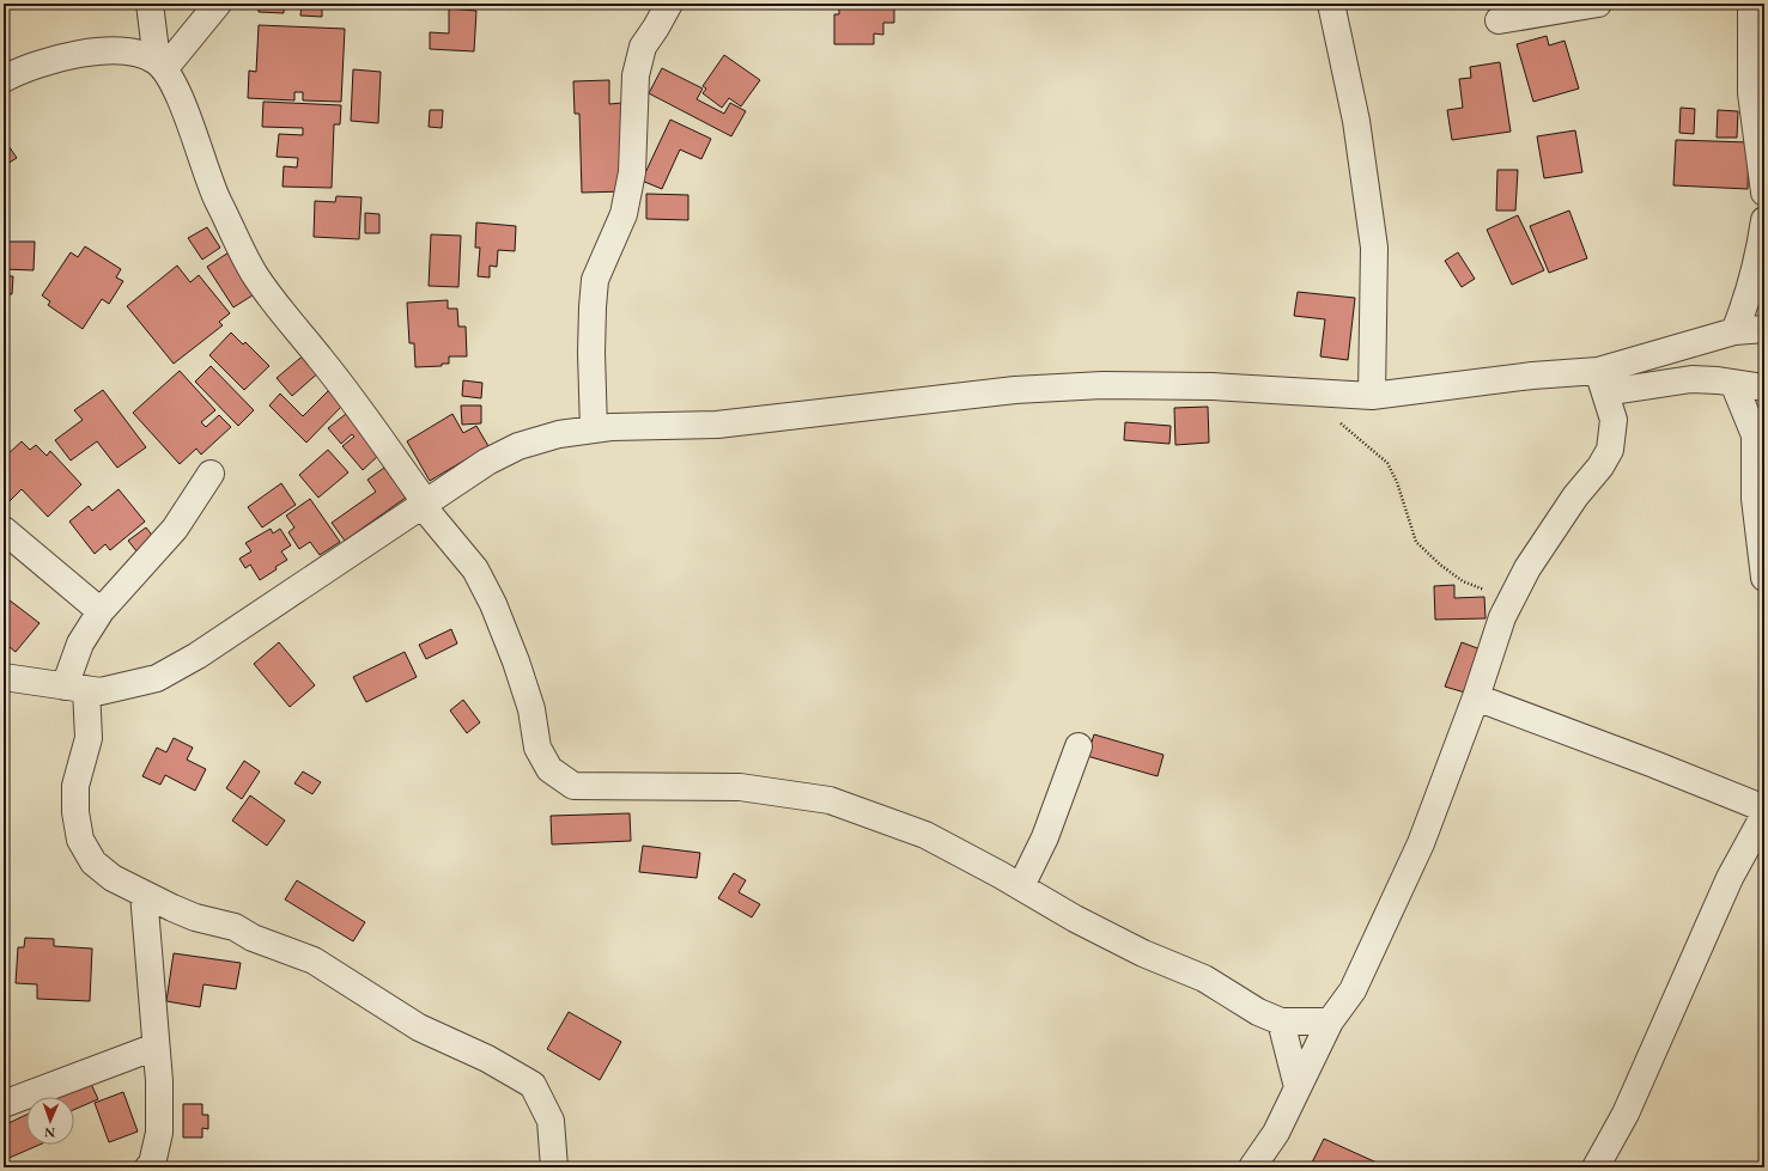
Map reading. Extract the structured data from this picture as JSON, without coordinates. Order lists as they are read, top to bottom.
{
  "north": "bottom"
}
